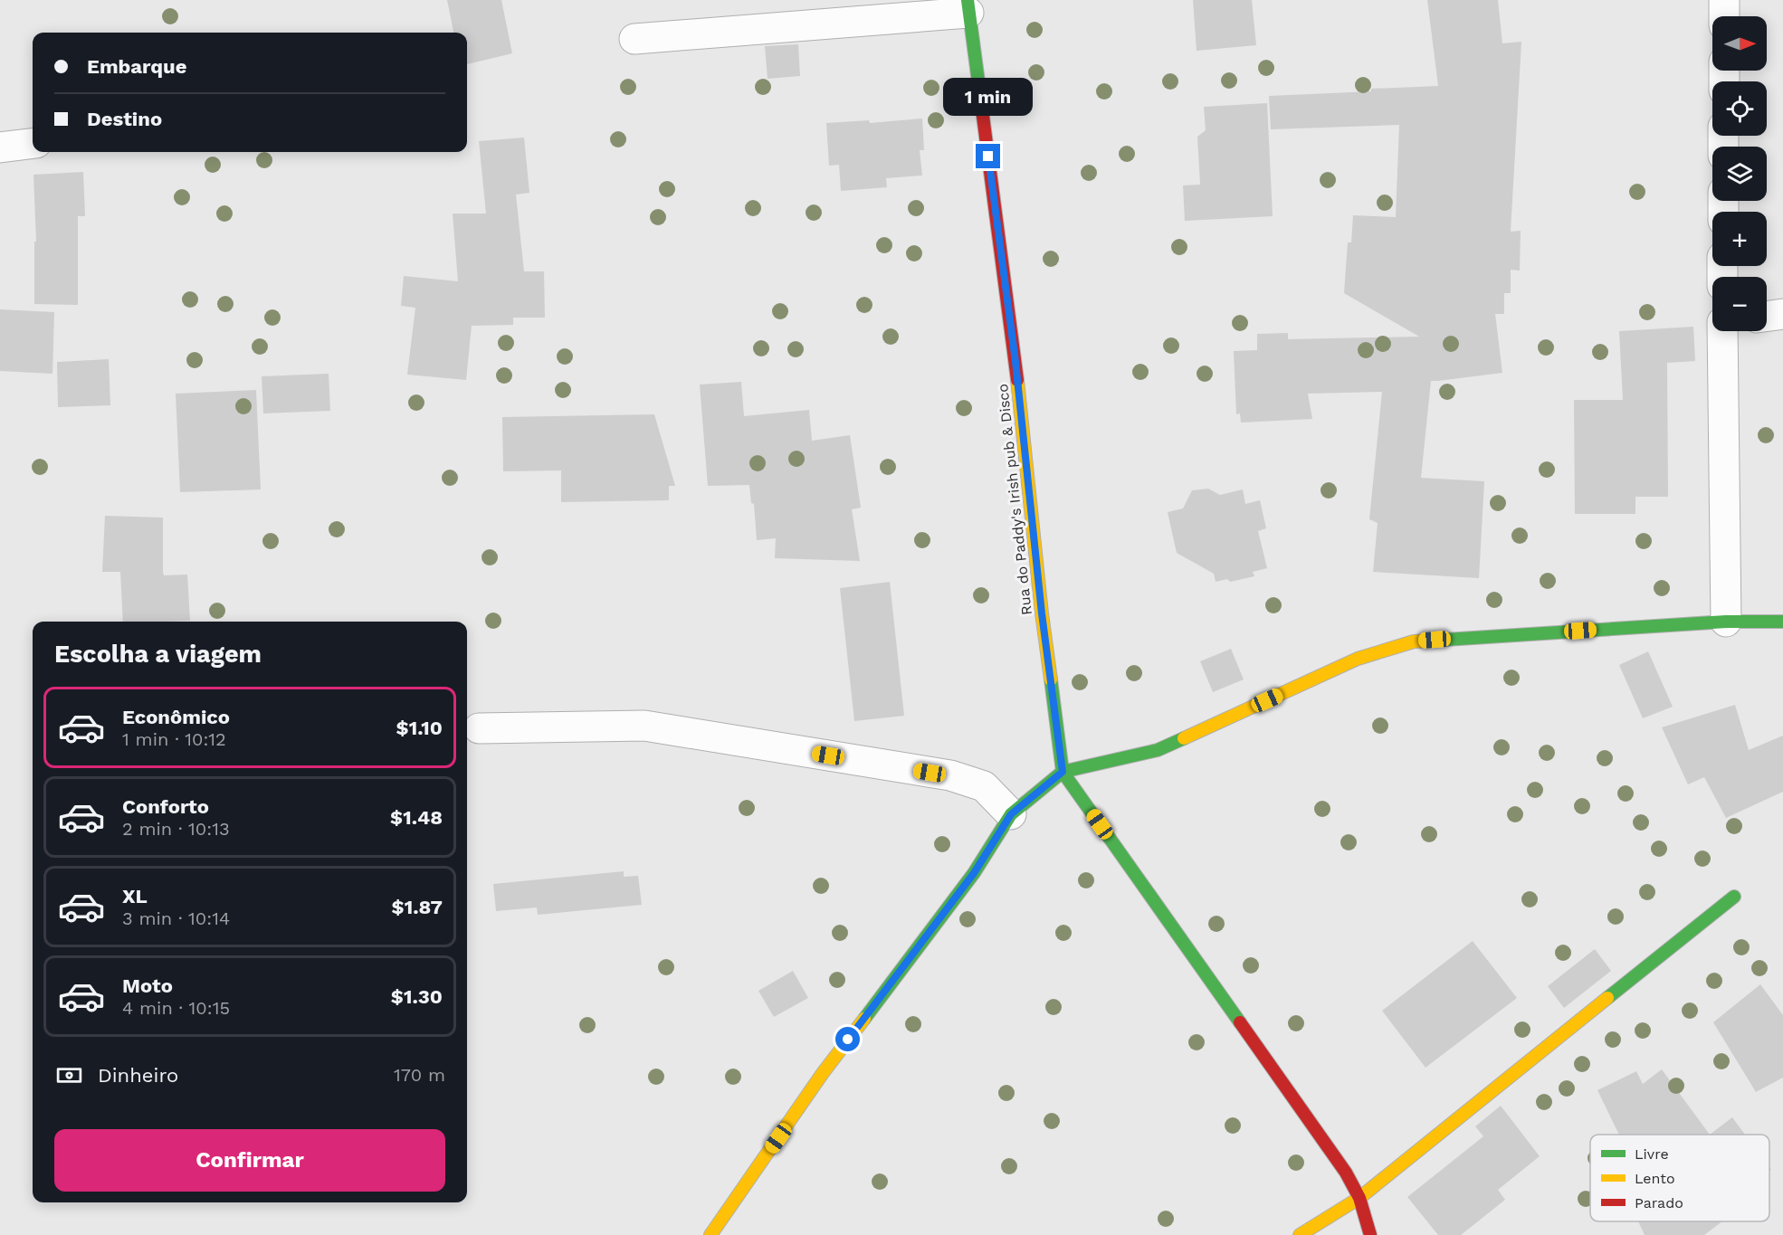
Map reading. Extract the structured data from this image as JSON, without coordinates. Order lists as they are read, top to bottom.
{
  "streets": {
    "street": ["Rua do Paddy's Irish pub & Disco"]
  },
  "legend": ["Livre", "Lento", "Parado"],
  "north": "right",
  "page": {
    "map_buttons": ["+", "−"],
    "banner": ["Embarque", "Destino"],
    "bubble": "1 min",
    "heading": "Escolha a viagem",
    "list": [
      {
        "name": "Econômico",
        "note": "1 min · 10:12",
        "value": "$1.10"
      },
      {
        "name": "Conforto",
        "note": "2 min · 10:13",
        "value": "$1.48"
      },
      {
        "name": "XL",
        "note": "3 min · 10:14",
        "value": "$1.87"
      },
      {
        "name": "Moto",
        "note": "4 min · 10:15",
        "value": "$1.30"
      }
    ],
    "pay": ["Dinheiro", "170 m"],
    "buttons": "Confirmar"
  }
}
